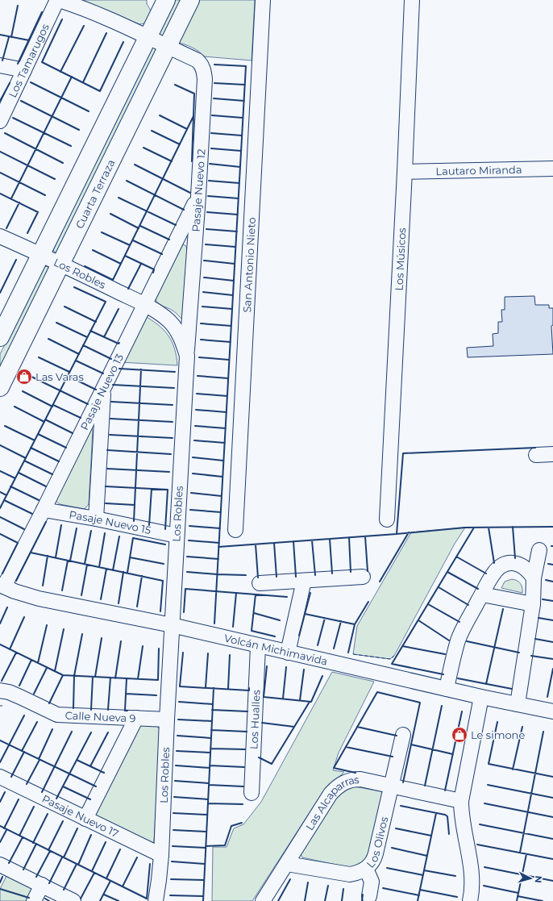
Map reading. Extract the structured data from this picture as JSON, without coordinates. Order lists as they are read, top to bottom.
{
  "streets": {
    "main road": ["Cuarta Terraza"],
    "street": [
      "Los Tamarugos",
      "Lautaro Miranda",
      "Pasaje Nuevo 12",
      "Los Músicos",
      "San Antonio Nieto",
      "Los Robles",
      "Pasaje Nuevo 13",
      "Pasaje Nuevo 15",
      "Volcán Michimavida",
      "Calle Nueva 9",
      "Los Hualles",
      "Las Alcaparras",
      "Pasaje Nuevo 17",
      "Los Olivos"
    ]
  },
  "crossings": [
    ["Los Tamarugos", "Pasaje Nuevo 12"],
    ["Lautaro Miranda", "Los Músicos"],
    ["Pasaje Nuevo 12", "Cuarta Terraza"],
    ["Pasaje Nuevo 12", "Los Robles"],
    ["Pasaje Nuevo 12", "Pasaje Nuevo 13"],
    ["Cuarta Terraza", "Los Robles"],
    ["Los Robles", "Pasaje Nuevo 13"],
    ["Los Robles", "Pasaje Nuevo 15"],
    ["Los Robles", "Volcán Michimavida"],
    ["Los Robles", "Calle Nueva 9"],
    ["Los Robles", "Pasaje Nuevo 17"],
    ["Pasaje Nuevo 13", "Pasaje Nuevo 15"],
    ["Pasaje Nuevo 13", "Volcán Michimavida"],
    ["Volcán Michimavida", "Los Hualles"],
    ["Las Alcaparras", "Los Olivos"]
  ],
  "places": {
    "shop": ["Las Varas", "Le simone"]
  },
  "north": "right"
}
